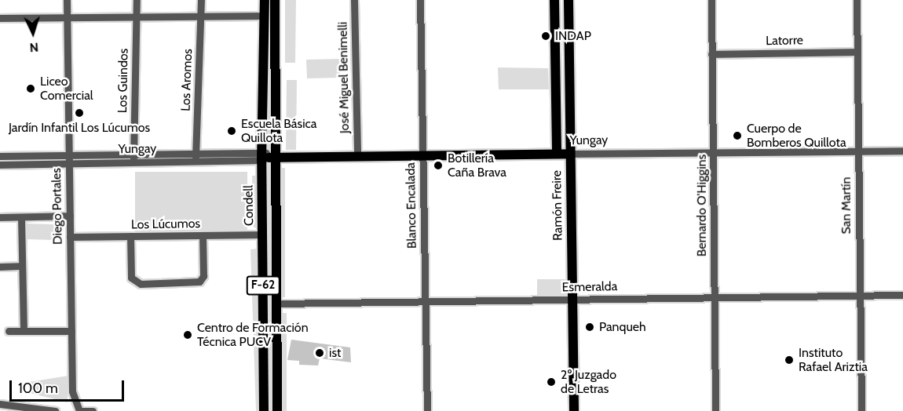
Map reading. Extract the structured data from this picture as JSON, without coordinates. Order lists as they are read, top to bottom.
{
  "streets": {
    "main road": [
      "Yungay",
      "Condell",
      "Ramón Freire",
      "F-62"
    ],
    "street": [
      "Latorre",
      "José Miguel Benimelli",
      "Los Aromos",
      "Los Guindos",
      "Blanco Encalada",
      "Bernardo O'Higgins",
      "San Martín",
      "Diego Portales",
      "Los Lúcumos",
      "Esmeralda"
    ]
  },
  "crossings": [
    ["Latorre", "Bernardo O'Higgins"],
    ["Latorre", "San Martín"],
    ["José Miguel Benimelli", "Yungay"],
    ["Los Aromos", "Yungay"],
    ["Los Guindos", "Yungay"],
    ["Yungay", "Condell"],
    ["Yungay", "Blanco Encalada"],
    ["Yungay", "Ramón Freire"],
    ["Yungay", "Bernardo O'Higgins"],
    ["Yungay", "San Martín"],
    ["Yungay", "Diego Portales"],
    ["Condell", "Los Lúcumos"],
    ["Condell", "Esmeralda"],
    ["Blanco Encalada", "Esmeralda"],
    ["Ramón Freire", "Esmeralda"],
    ["Bernardo O'Higgins", "Esmeralda"],
    ["San Martín", "Esmeralda"],
    ["Diego Portales", "Los Lúcumos"]
  ],
  "places": [
    "INDAP",
    "Liceo Comercial",
    "Jardín Infantil Los Lúcumos",
    "Escuela Básica Quillota",
    "Cuerpo de Bomberos Quillota",
    "Botillería Caña Brava",
    "Panqueh",
    "Centro de Formación Técnica PUCV",
    "ist",
    "Instituto Rafael Ariztia",
    "2º Juzgado de Letras"
  ],
  "scale_bar": "100 m",
  "north": "bottom"
}
